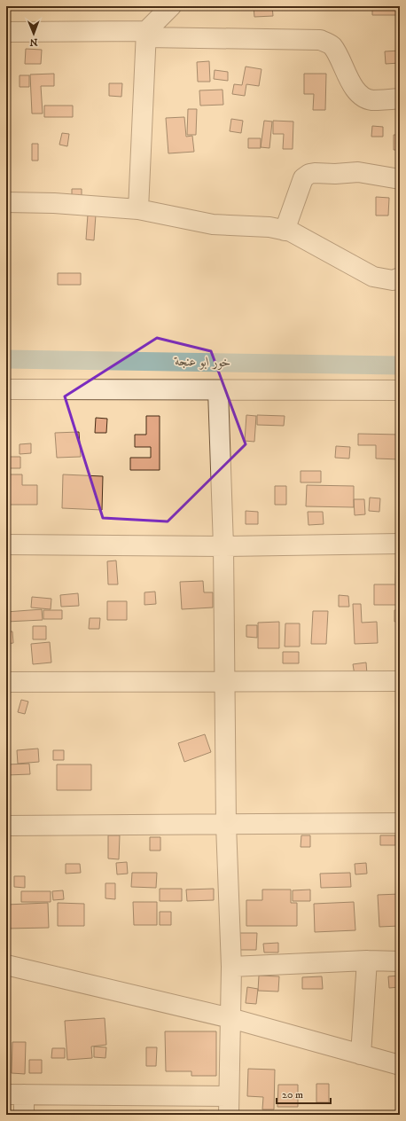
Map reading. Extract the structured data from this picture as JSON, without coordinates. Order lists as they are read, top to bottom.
{
  "water": ["خور ابو عنجة"],
  "scale_bar": "20 m",
  "north": "bottom"
}
